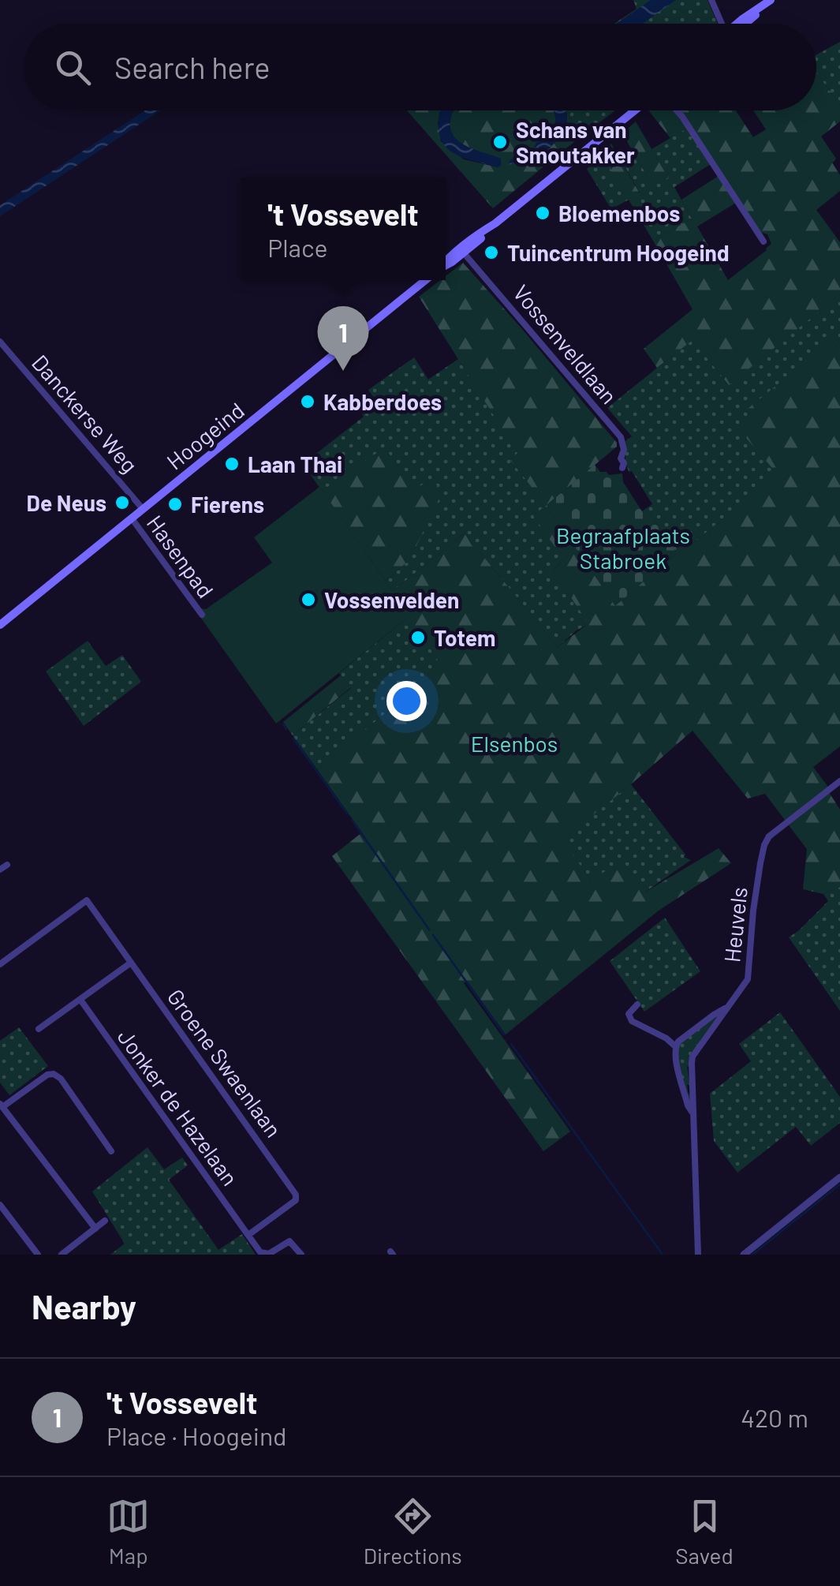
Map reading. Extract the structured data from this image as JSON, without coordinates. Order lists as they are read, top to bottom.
{
  "streets": {
    "main road": ["Hoogeind"],
    "street": [
      "Vossenveldlaan",
      "Danckerse Weg",
      "Hasenpad",
      "Heuvels",
      "Groene Swaenlaan",
      "Jonker de Hazelaan"
    ]
  },
  "crossings": [
    ["Danckerse Weg", "Hoogeind"],
    ["Hoogeind", "Hasenpad"],
    ["Groene Swaenlaan", "Jonker de Hazelaan"]
  ],
  "parks": ["Begraafplaats Stabroek", "Elsenbos"],
  "places": [
    "Schans van Smoutakker",
    "Bloemenbos",
    "Tuincentrum Hoogeind",
    "Kabberdoes",
    "Laan Thai",
    "De Neus",
    "Fierens",
    "Vossenvelden",
    "Totem"
  ],
  "page": {
    "search": "Search here",
    "popup": ["'t Vossevelt", "Place"],
    "pins": "1",
    "heading": "Nearby",
    "list": [
      {
        "mark": "1",
        "name": "'t Vossevelt",
        "note": "Place · Hoogeind",
        "value": "420 m"
      }
    ],
    "nav": ["Map", "Directions", "Saved"]
  }
}
